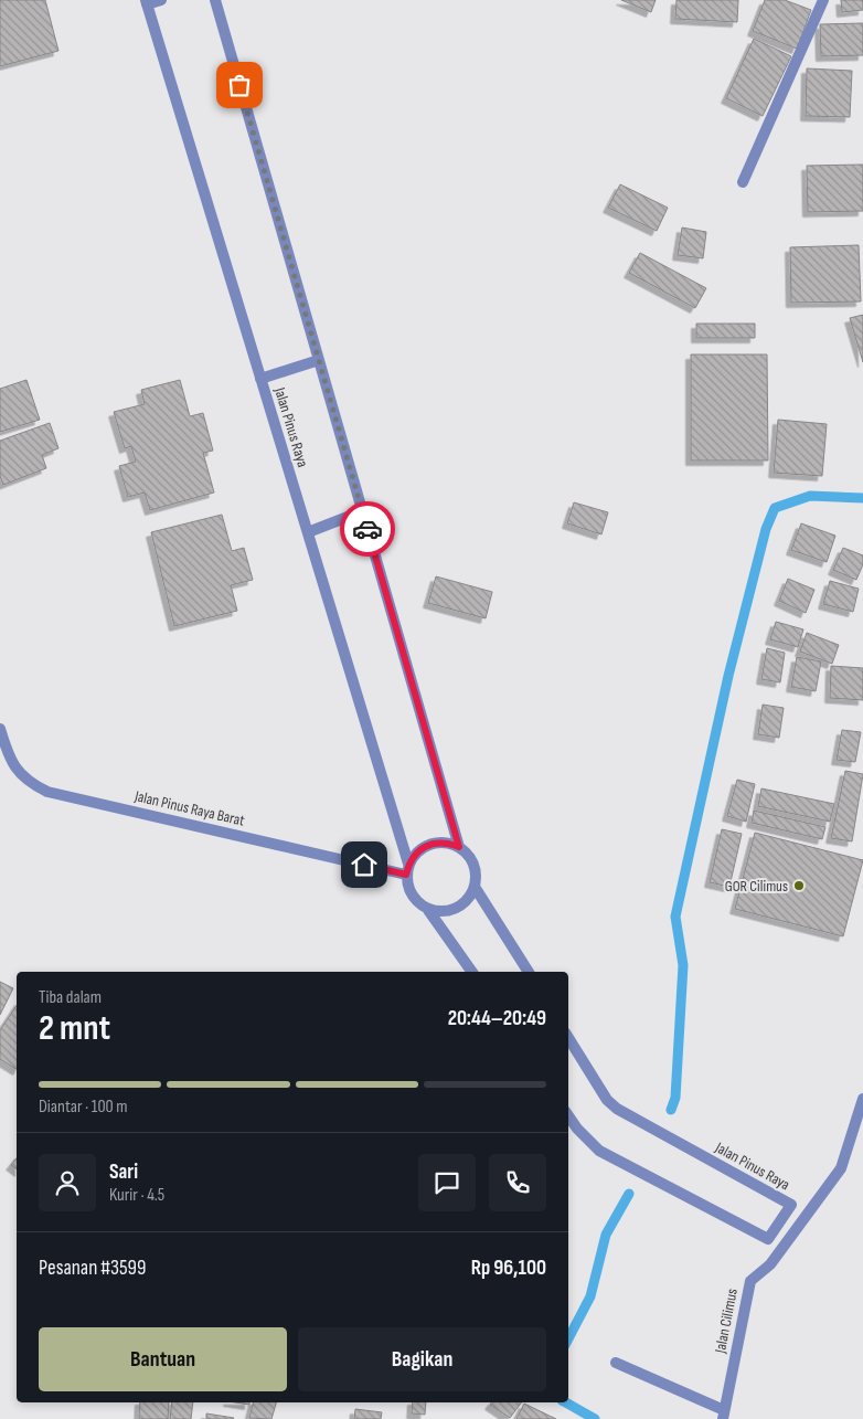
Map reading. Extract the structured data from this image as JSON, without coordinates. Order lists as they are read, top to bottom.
{
  "streets": {
    "street": ["Jalan Pinus Raya", "Jalan Pinus Raya Barat", "Jalan Cilimus"]
  },
  "crossings": [
    ["Jalan Pinus Raya", "Jalan Pinus Raya Barat"]
  ],
  "places": ["GOR Cilimus"],
  "page": {
    "heading": ["2 mnt", "Tiba dalam", "20:44–20:49"],
    "panel": [
      "Sari",
      "Kurir · 4.5",
      "Pesanan #3599",
      "Rp 96,100"
    ],
    "bar": "Diantar · 100 m",
    "buttons": ["Bantuan", "Bagikan"]
  }
}
